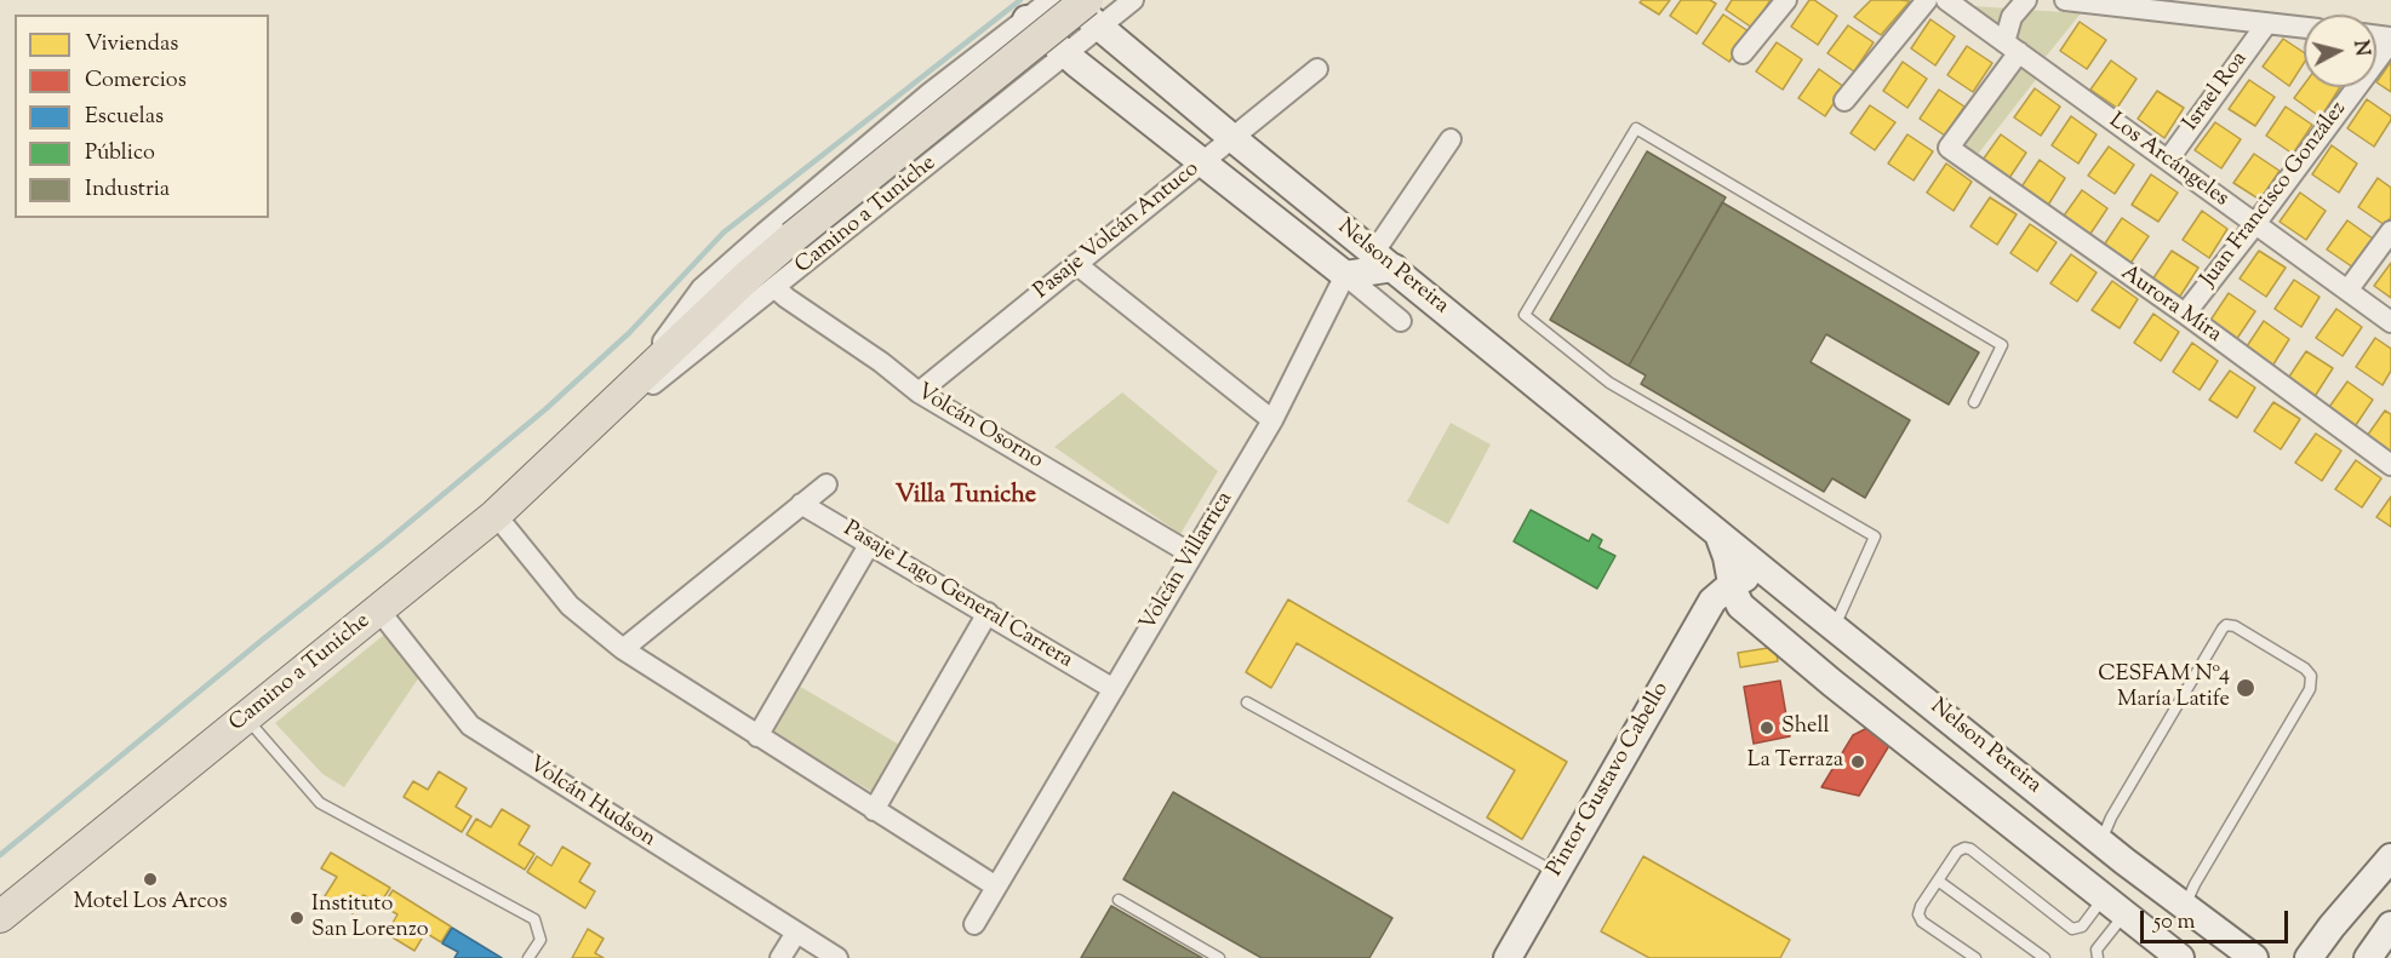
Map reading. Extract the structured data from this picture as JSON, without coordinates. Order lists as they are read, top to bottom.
{
  "streets": {
    "main road": ["Camino a Tuniche"],
    "street": [
      "Israel Roa",
      "Los Arcángeles",
      "Juan Francisco González",
      "Pasaje Volcán Antuco",
      "Nelson Pereira",
      "Aurora Mira",
      "Volcán Osorno",
      "Volcán Villarrica",
      "Pasaje Lago General Carrera",
      "Pintor Gustavo Cabello",
      "Volcán Hudson"
    ]
  },
  "crossings": [
    ["Israel Roa", "Los Arcángeles"],
    ["Los Arcángeles", "Juan Francisco González"],
    ["Los Arcángeles", "Aurora Mira"],
    ["Juan Francisco González", "Aurora Mira"],
    ["Camino a Tuniche", "Nelson Pereira"],
    ["Camino a Tuniche", "Volcán Osorno"],
    ["Camino a Tuniche", "Volcán Hudson"],
    ["Pasaje Volcán Antuco", "Nelson Pereira"],
    ["Pasaje Volcán Antuco", "Volcán Osorno"],
    ["Nelson Pereira", "Volcán Villarrica"],
    ["Nelson Pereira", "Pintor Gustavo Cabello"],
    ["Volcán Osorno", "Volcán Villarrica"],
    ["Volcán Villarrica", "Pasaje Lago General Carrera"]
  ],
  "districts": ["Villa Tuniche"],
  "places": [
    "CESFAM Nº4 María Latife",
    "Shell",
    "La Terraza",
    "Motel Los Arcos",
    "Instituto San Lorenzo"
  ],
  "legend": [
    "Viviendas",
    "Comercios",
    "Escuelas",
    "Público",
    "Industria"
  ],
  "scale_bar": "50 m",
  "north": "right"
}
